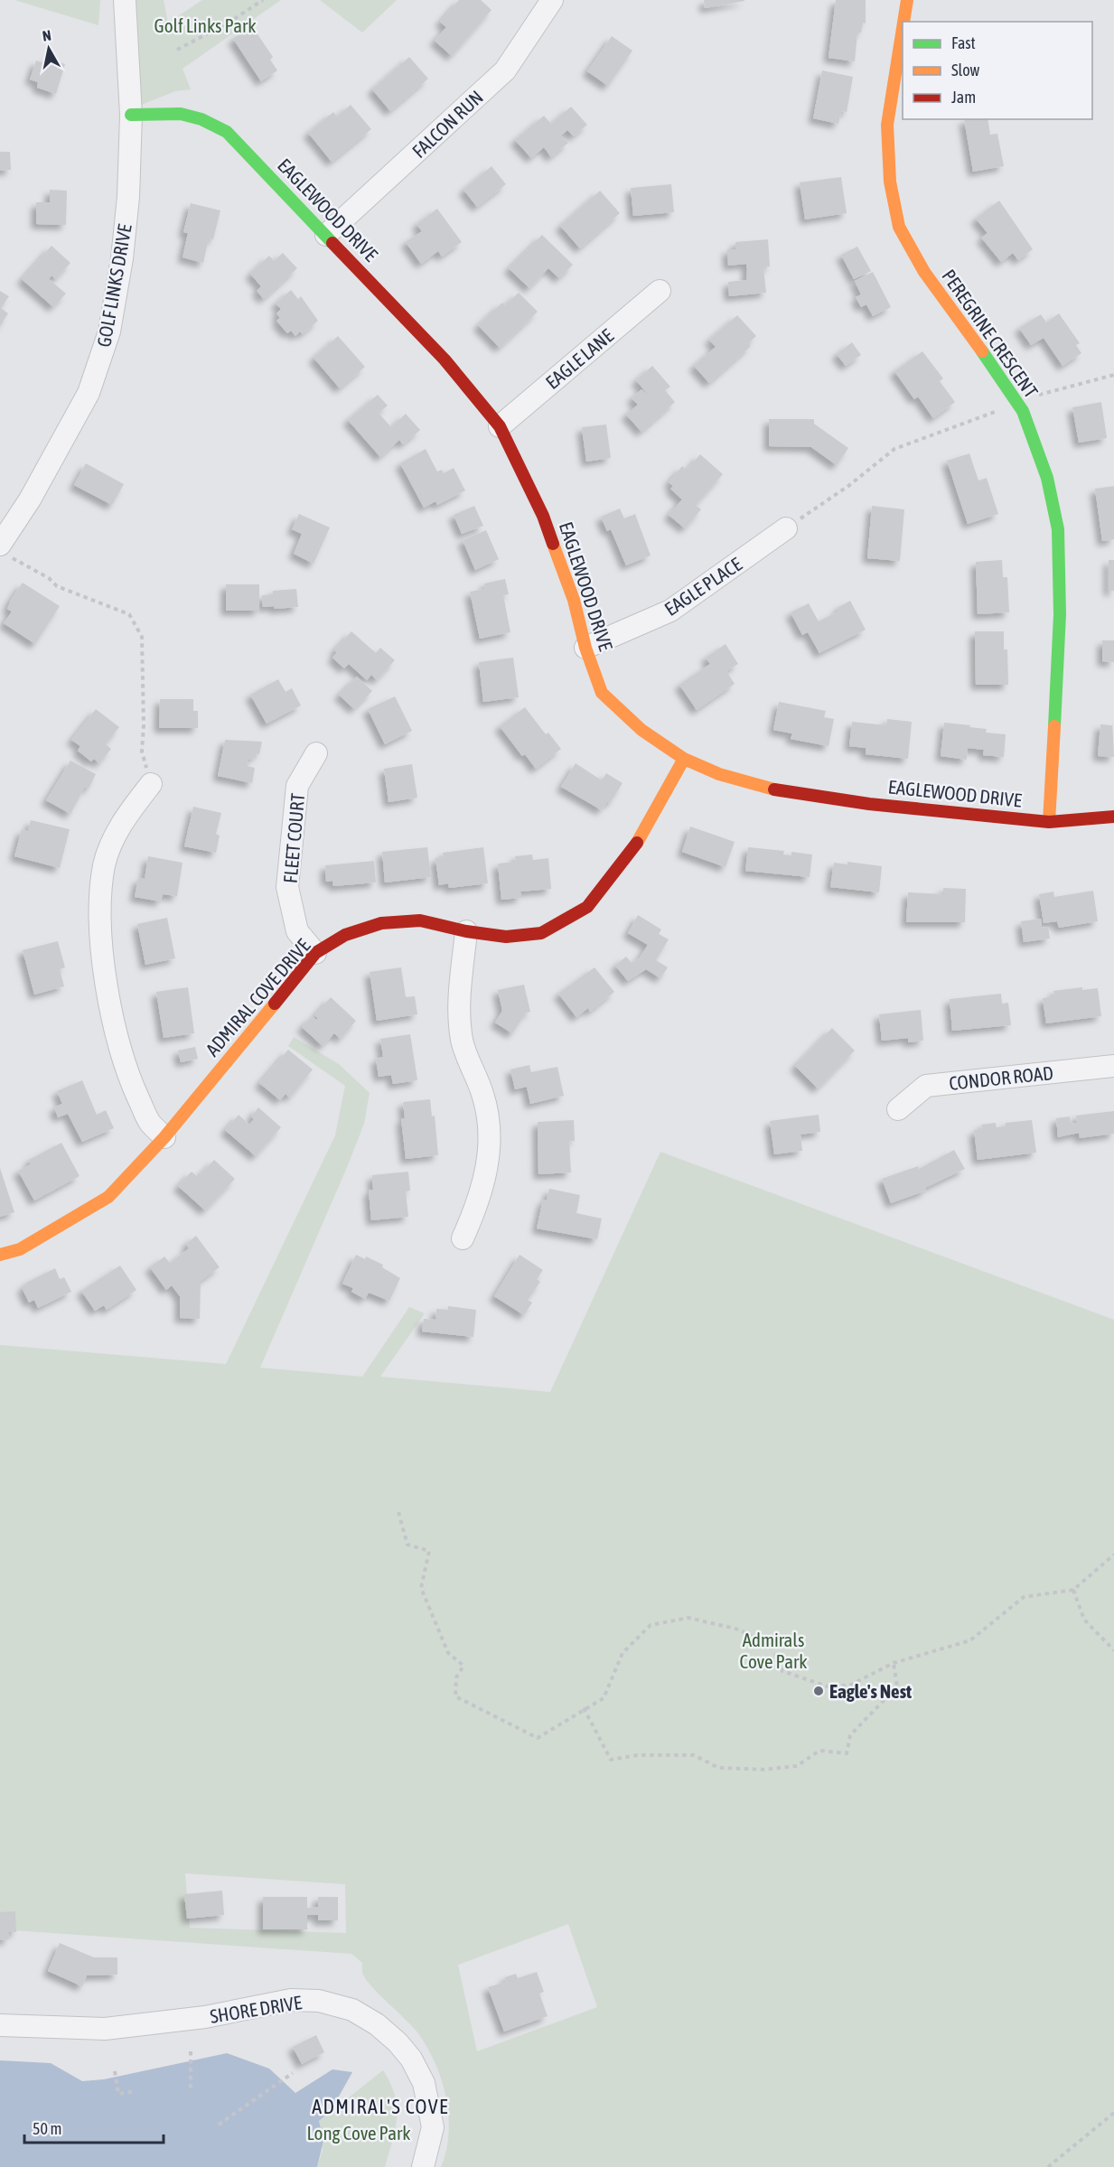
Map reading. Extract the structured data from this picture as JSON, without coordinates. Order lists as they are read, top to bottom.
{
  "streets": {
    "street": [
      "FALCON RUN",
      "EAGLEWOOD DRIVE",
      "GOLF LINKS DRIVE",
      "PEREGRINE CRESCENT",
      "EAGLE LANE",
      "EAGLE PLACE",
      "FLEET COURT",
      "ADMIRAL COVE DRIVE",
      "CONDOR ROAD",
      "SHORE DRIVE"
    ]
  },
  "crossings": [
    ["FALCON RUN", "EAGLEWOOD DRIVE"],
    ["EAGLEWOOD DRIVE", "GOLF LINKS DRIVE"],
    ["EAGLEWOOD DRIVE", "PEREGRINE CRESCENT"],
    ["EAGLEWOOD DRIVE", "EAGLE LANE"],
    ["EAGLEWOOD DRIVE", "EAGLE PLACE"],
    ["EAGLEWOOD DRIVE", "ADMIRAL COVE DRIVE"],
    ["FLEET COURT", "ADMIRAL COVE DRIVE"]
  ],
  "districts": ["ADMIRAL'S COVE"],
  "parks": ["Golf Links Park", "Admirals Cove Park", "Long Cove Park"],
  "places": ["Eagle's Nest"],
  "legend": ["Fast", "Slow", "Jam"],
  "scale_bar": "50 m",
  "north": "top"
}
